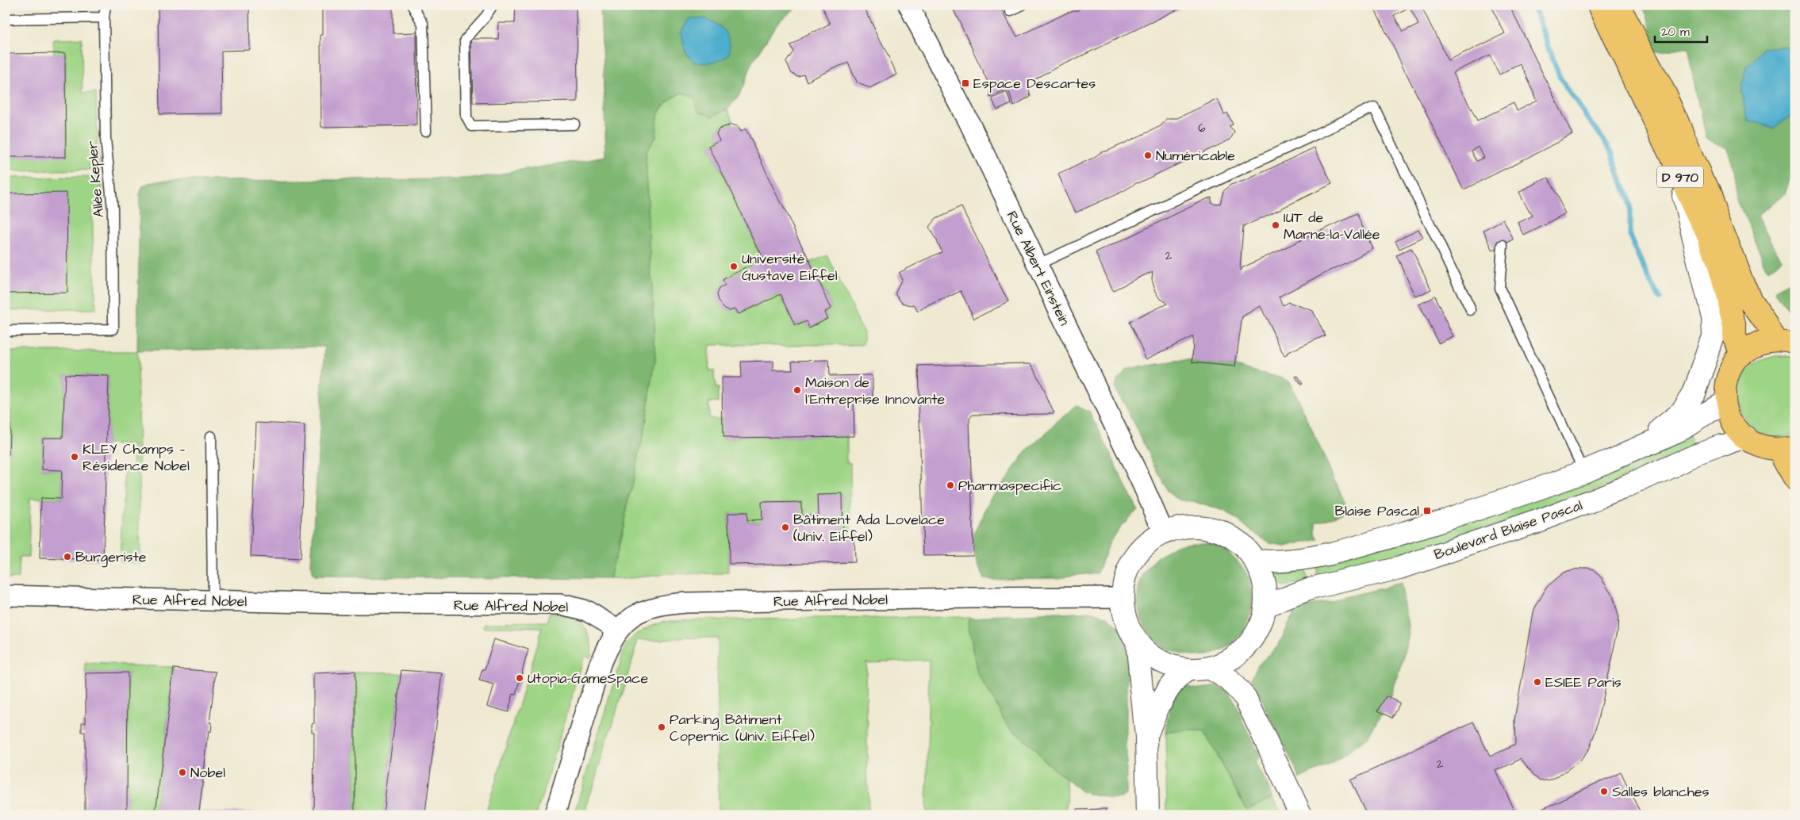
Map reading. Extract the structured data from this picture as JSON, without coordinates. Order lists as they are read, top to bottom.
{
  "streets": {
    "main road": ["D 970"],
    "street": ["Rue Albert Einstein", "Boulevard Blaise Pascal", "Rue Alfred Nobel"],
    "lane": ["Allée Kepler"]
  },
  "places": {
    "transit": ["Espace Descartes", "Blaise Pascal"],
    "other": [
      "Numéricable",
      "IUT de Marne-la-Vallée",
      "Université Gustave Eiffel",
      "Maison de l’Entreprise Innovante",
      "KLEY Champs — Résidence Nobel",
      "Pharmaspecific",
      "Bâtiment Ada Lovelace (Univ. Eiffel)",
      "Burgeriste",
      "Utopia-GameSpace",
      "ESIEE Paris",
      "Parking Bâtiment Copernic (Univ. Eiffel)",
      "Nobel",
      "Salles blanches"
    ]
  },
  "house_numbers": ["6", "2", "2"],
  "scale_bar": "20 m"
}
